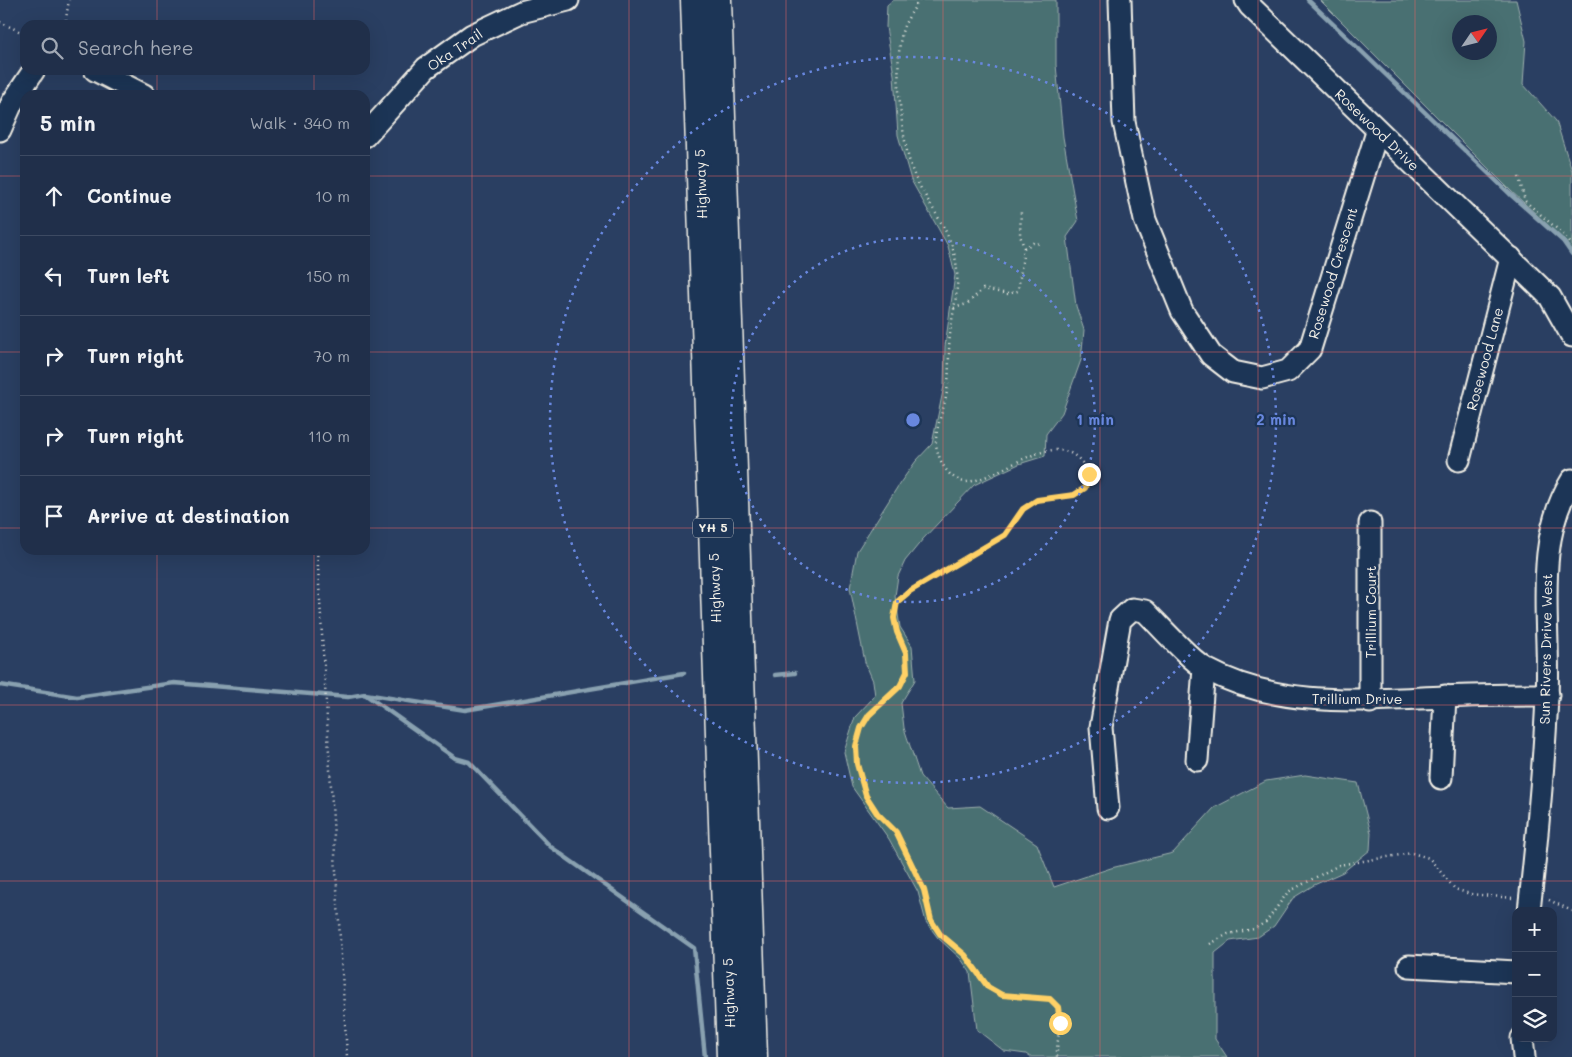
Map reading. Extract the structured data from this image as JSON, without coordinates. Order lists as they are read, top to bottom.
{
  "streets": {
    "highway": ["Highway 5", "YH 5"],
    "street": [
      "Oka Trail",
      "Rosewood Drive",
      "Rosewood Crescent",
      "Rosewood Lane",
      "Trillium Court",
      "Sun Rivers Drive West",
      "Trillium Drive"
    ]
  },
  "crossings": [
    ["Rosewood Drive", "Rosewood Crescent"],
    ["Rosewood Drive", "Rosewood Lane"],
    ["Trillium Court", "Trillium Drive"],
    ["Sun Rivers Drive West", "Trillium Drive"]
  ],
  "north": "top right",
  "page": {
    "search": "Search here",
    "heading": ["5 min", "Walk · 340 m"],
    "list": [
      ["Continue", "10 m"],
      ["Turn left", "150 m"],
      ["Turn right", "70 m"],
      ["Turn right", "110 m"],
      "Arrive at destination"
    ],
    "map_buttons": ["+", "−"]
  },
  "rings": ["1 min", "2 min"]
}
